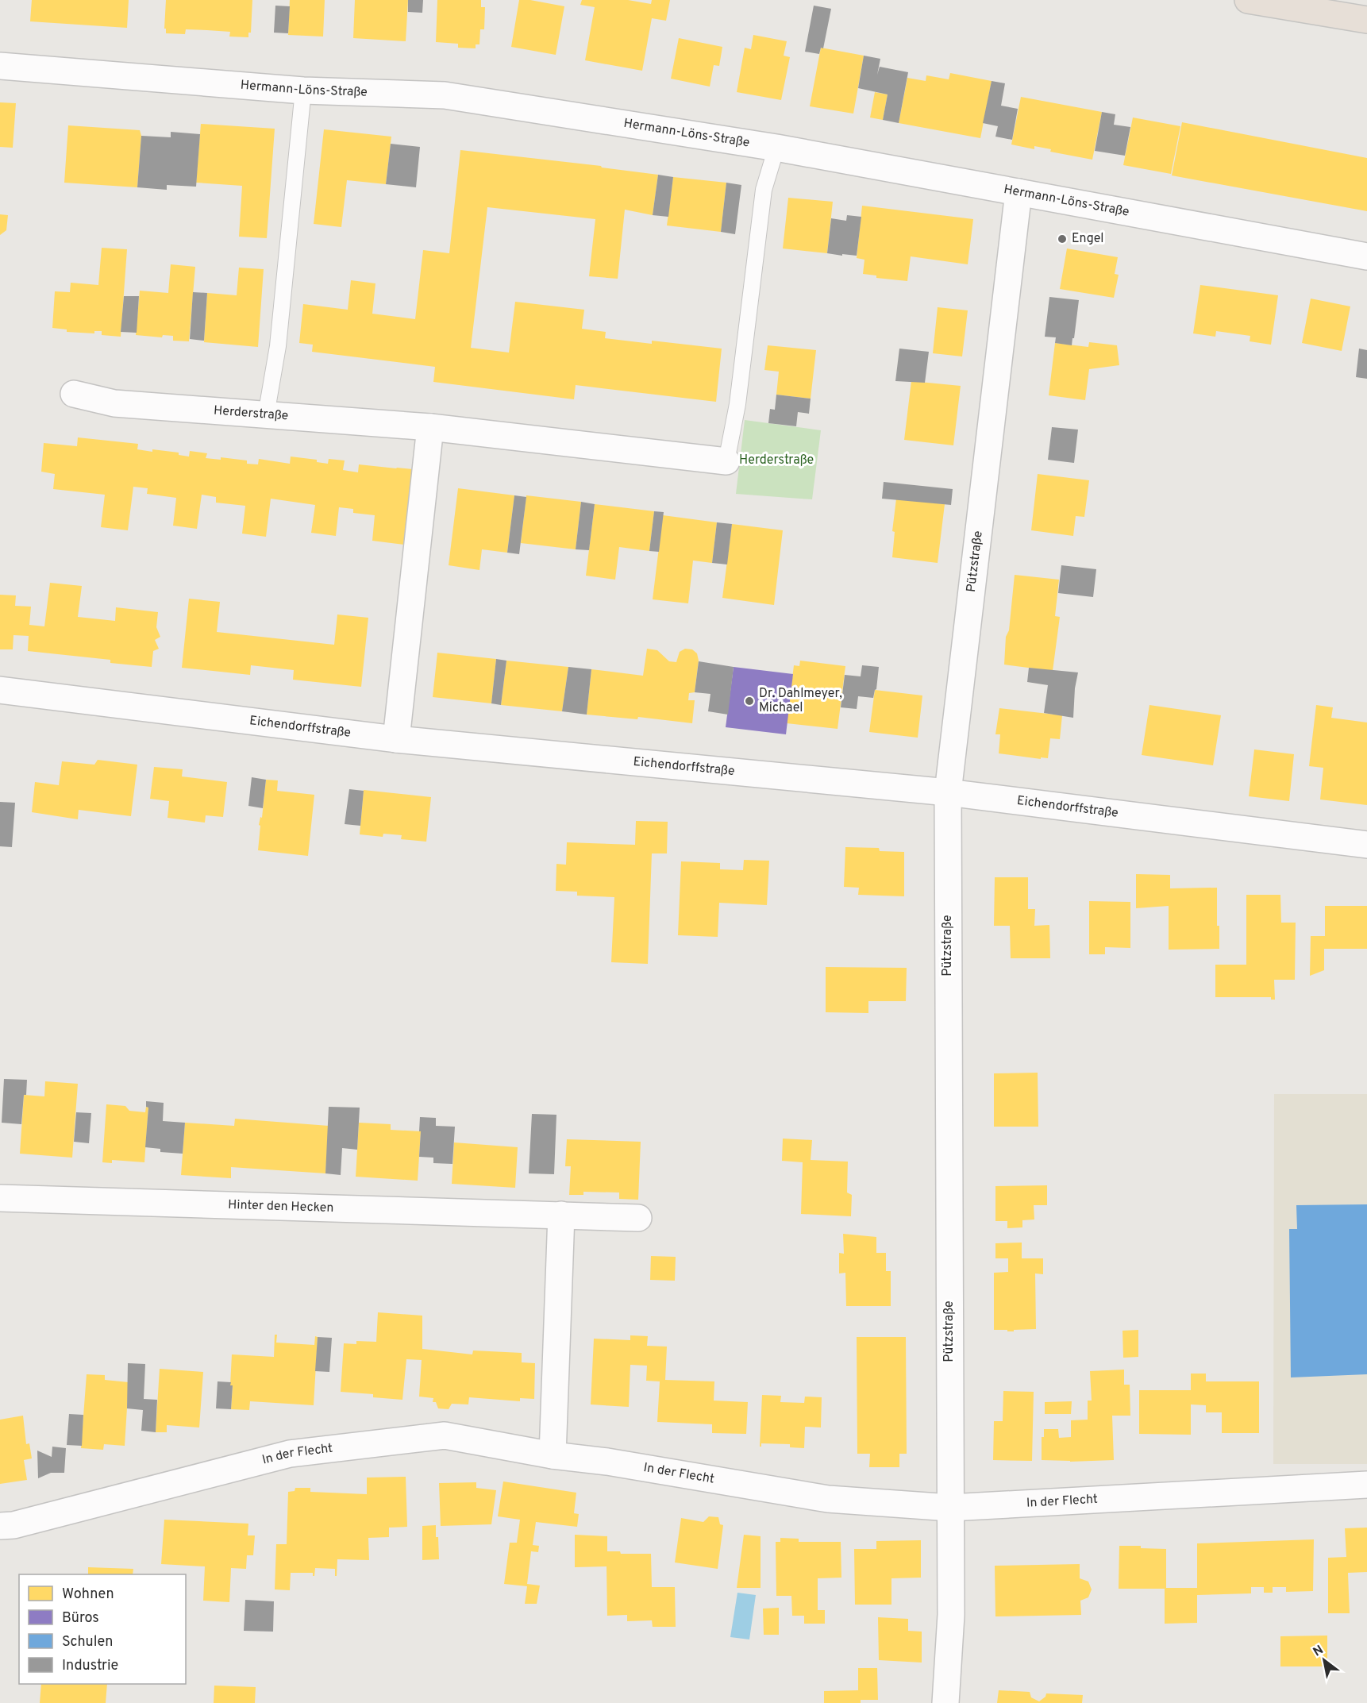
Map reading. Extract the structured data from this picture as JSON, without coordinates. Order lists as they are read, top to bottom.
{
  "streets": {
    "street": [
      "Hermann-Löns-Straße",
      "Herderstraße",
      "Pützstraße",
      "Eichendorffstraße",
      "Hinter den Hecken",
      "In der Flecht"
    ]
  },
  "crossings": [
    ["Hermann-Löns-Straße", "Herderstraße"],
    ["Hermann-Löns-Straße", "Pützstraße"],
    ["Pützstraße", "Eichendorffstraße"],
    ["Pützstraße", "In der Flecht"]
  ],
  "parks": ["Herderstraße"],
  "places": ["Engel", "Dr. Dahlmeyer, Michael"],
  "legend": [
    "Wohnen",
    "Büros",
    "Schulen",
    "Industrie"
  ],
  "north": "top left"
}
